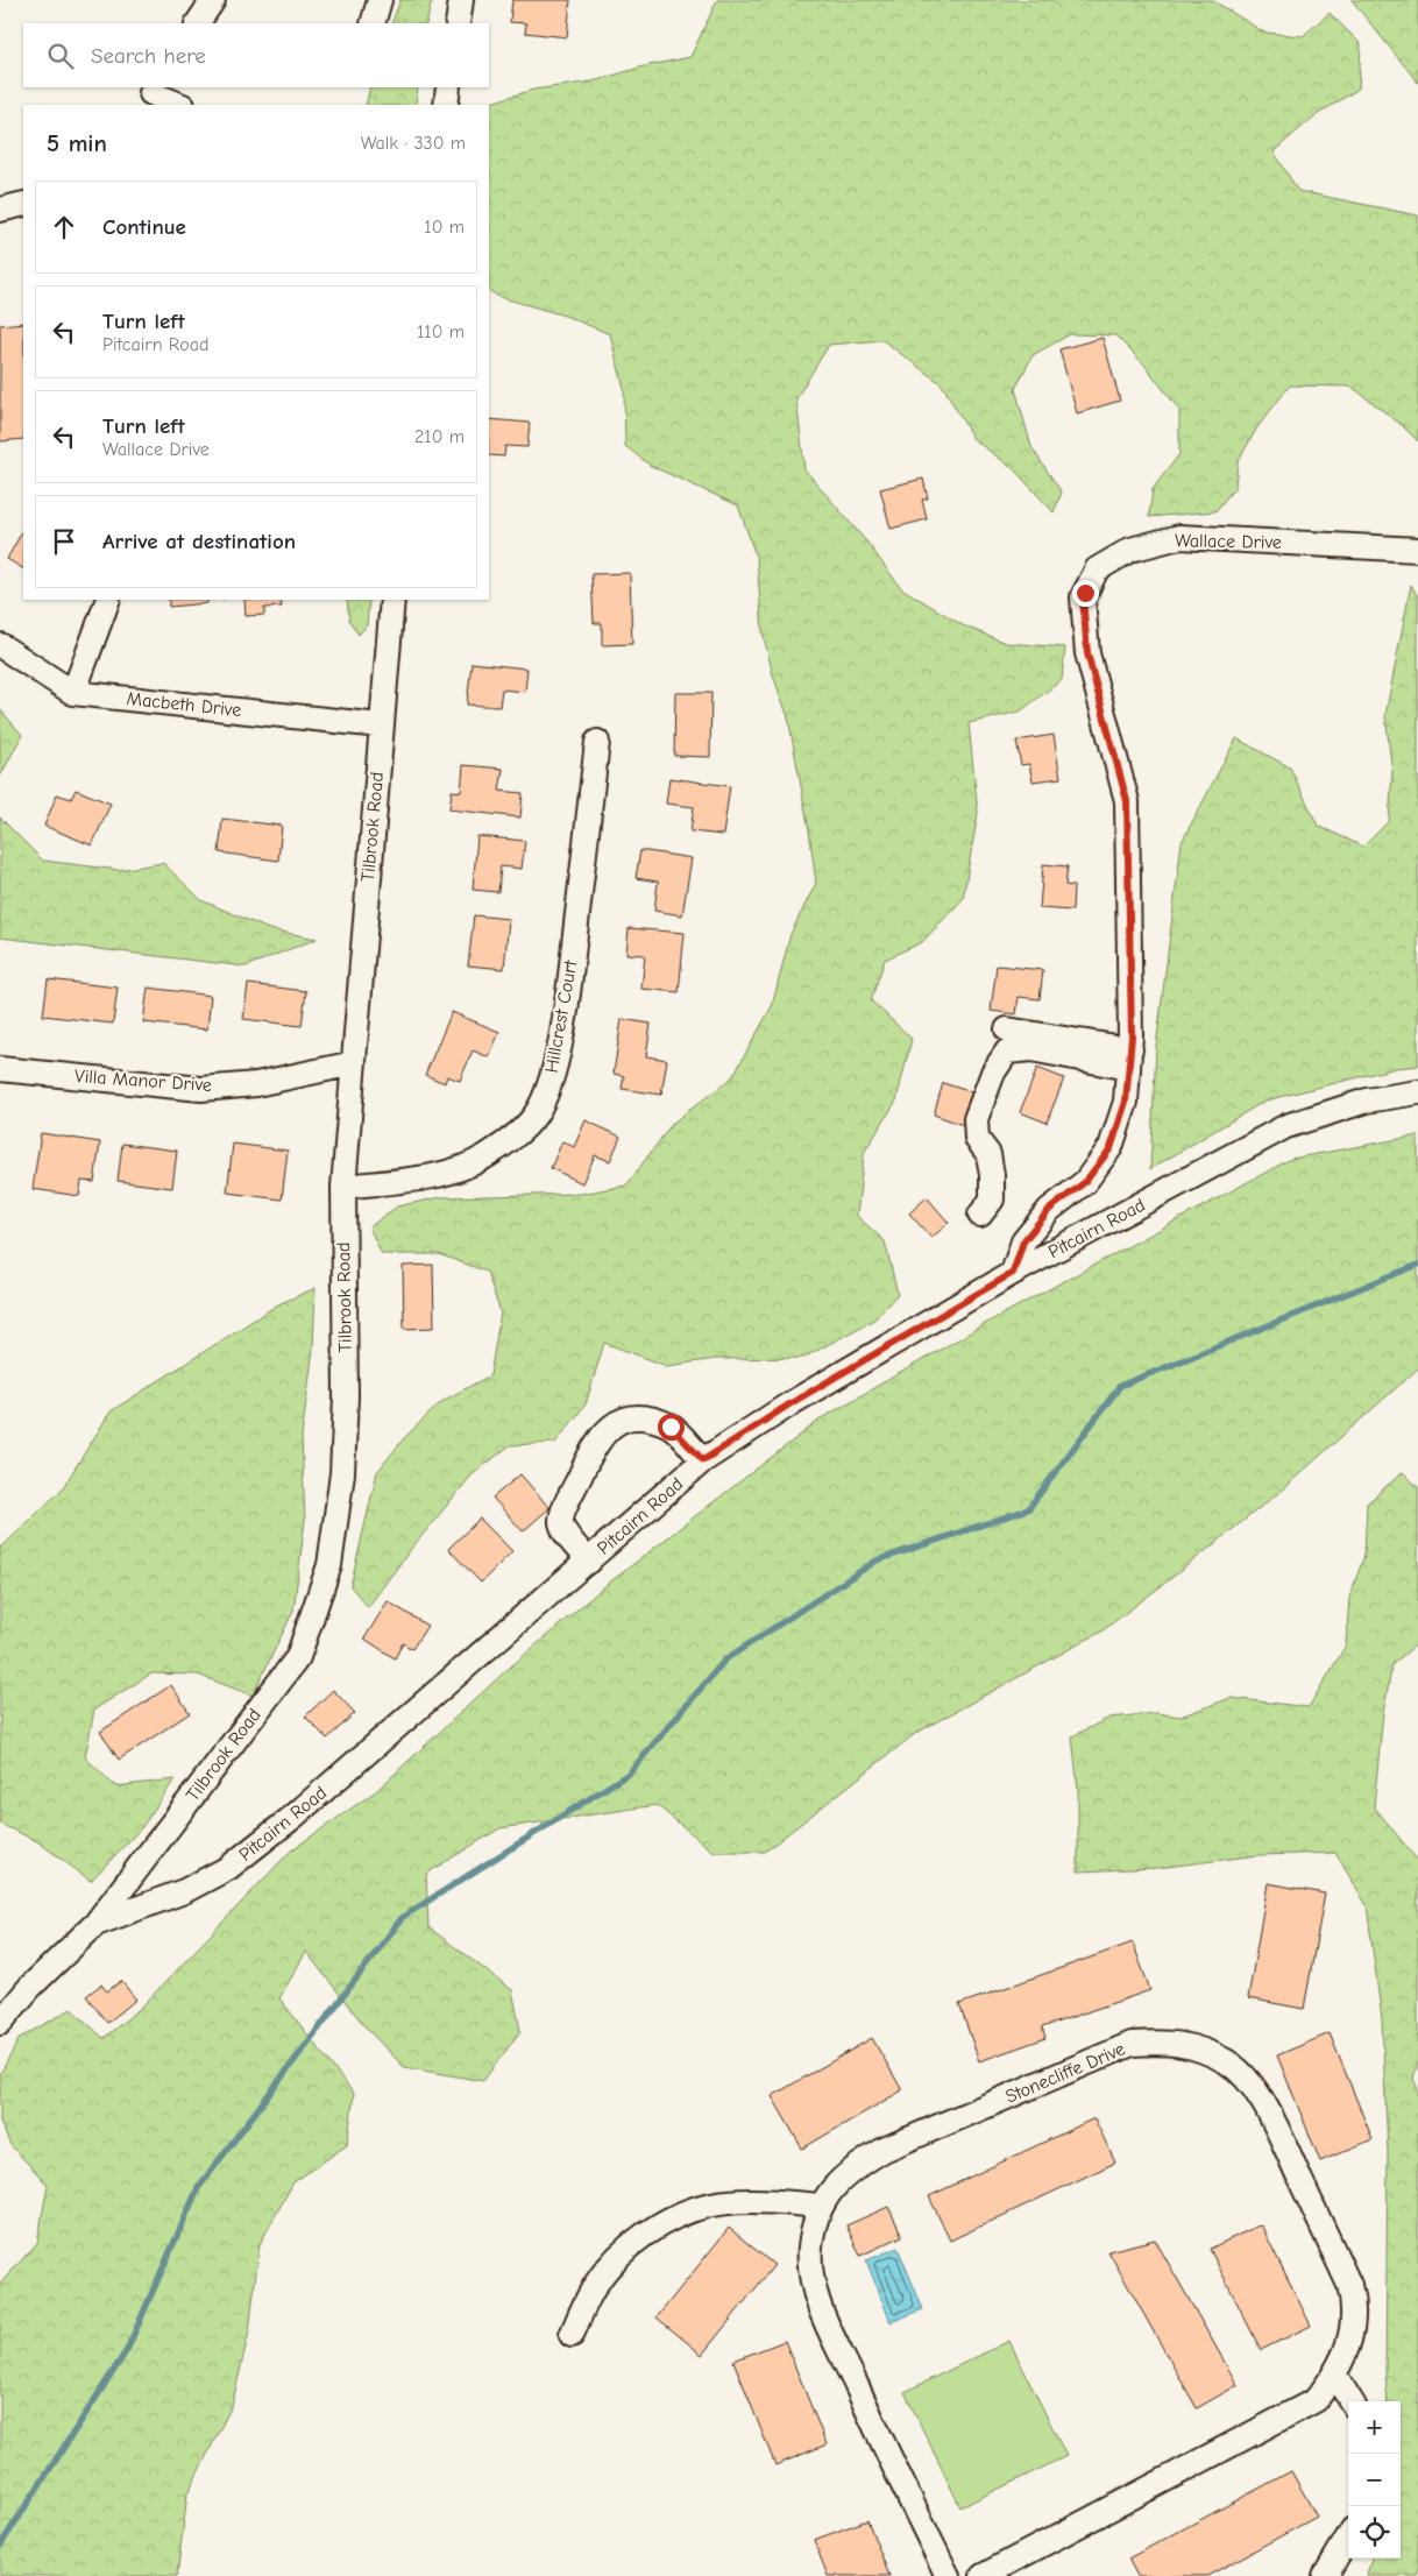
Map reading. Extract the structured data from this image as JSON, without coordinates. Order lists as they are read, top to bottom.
{
  "streets": {
    "street": [
      "Wallace Drive",
      "Macbeth Drive",
      "Tilbrook Road",
      "Hillcrest Court",
      "Villa Manor Drive",
      "Pitcairn Road",
      "Stonecliffe Drive"
    ]
  },
  "crossings": [
    ["Wallace Drive", "Pitcairn Road"],
    ["Macbeth Drive", "Tilbrook Road"],
    ["Tilbrook Road", "Hillcrest Court"],
    ["Tilbrook Road", "Villa Manor Drive"],
    ["Tilbrook Road", "Pitcairn Road"]
  ],
  "page": {
    "search": "Search here",
    "heading": ["5 min", "Walk · 330 m"],
    "list": [
      ["Continue", "10 m"],
      ["Turn left", "Pitcairn Road", "110 m"],
      ["Turn left", "Wallace Drive", "210 m"],
      "Arrive at destination"
    ],
    "map_buttons": ["+", "−"]
  }
}
